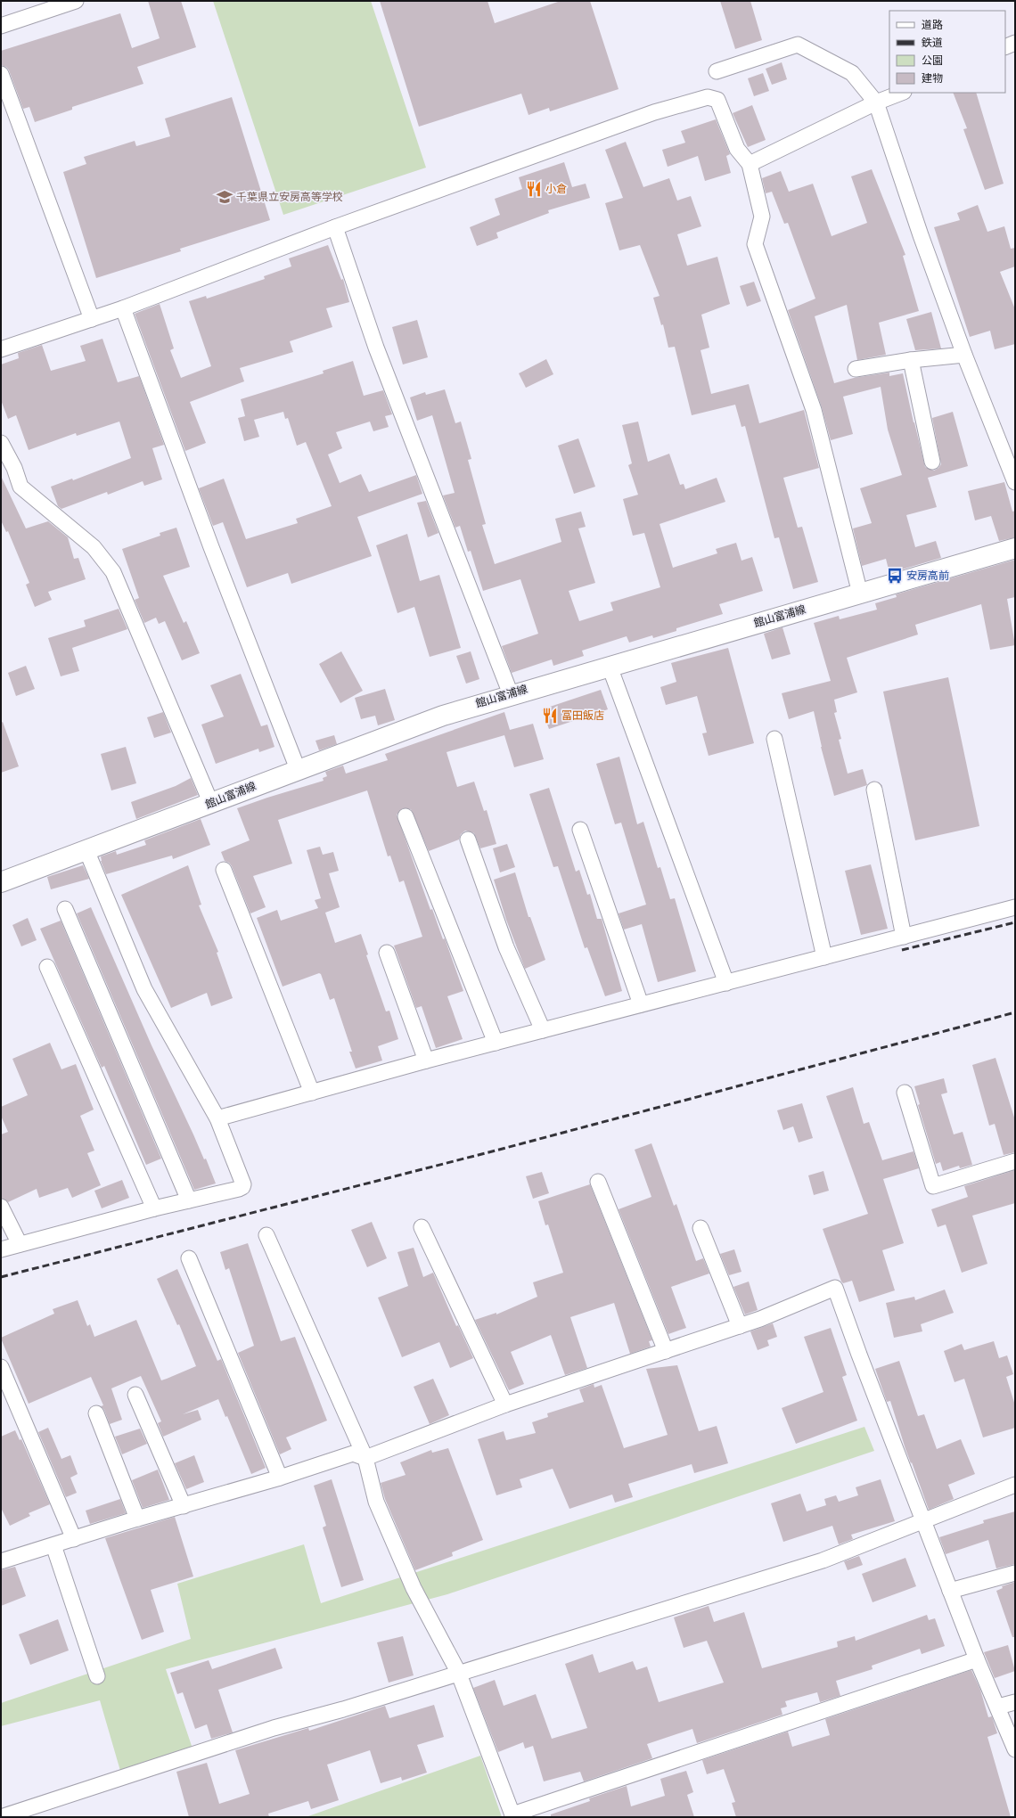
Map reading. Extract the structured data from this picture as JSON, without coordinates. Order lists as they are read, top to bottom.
{
  "streets": {
    "main road": ["館山富浦線"]
  },
  "places": {
    "restaurant": ["小倉", "冨田飯店"],
    "school or university": ["千葉県立安房高等学校"],
    "bus stop": ["安房高前"]
  },
  "legend": [
    "道路",
    "鉄道",
    "公園",
    "建物"
  ]
}
